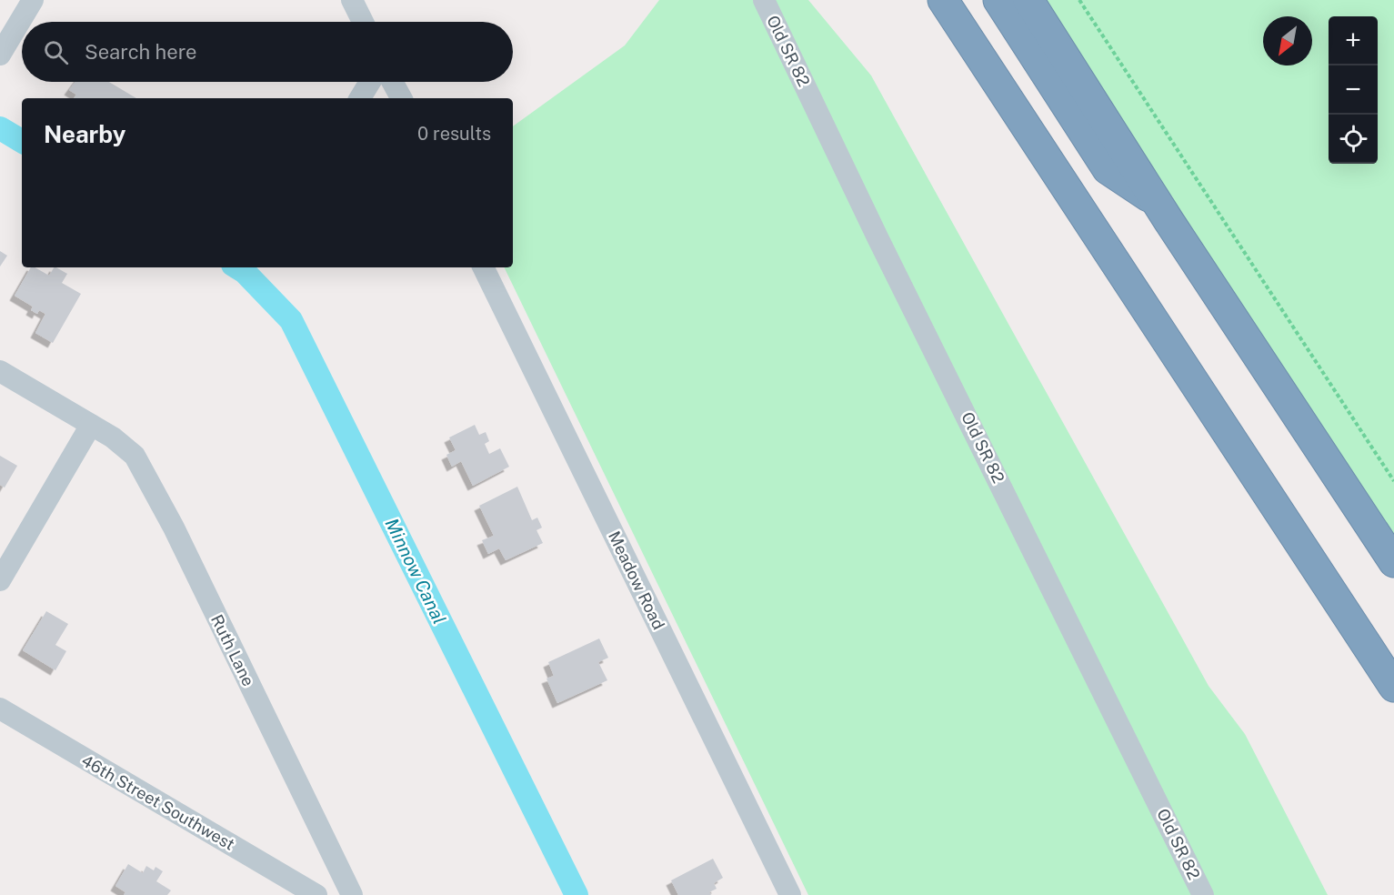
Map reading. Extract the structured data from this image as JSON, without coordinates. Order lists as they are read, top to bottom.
{
  "streets": {
    "street": [
      "Old SR 82",
      "Meadow Road",
      "Ruth Lane",
      "46th Street Southwest"
    ]
  },
  "water": ["Minnow Canal"],
  "north": "bottom left",
  "page": {
    "map_buttons": ["+", "−"],
    "search": "Search here",
    "heading": ["Nearby", "0 results"]
  }
}
